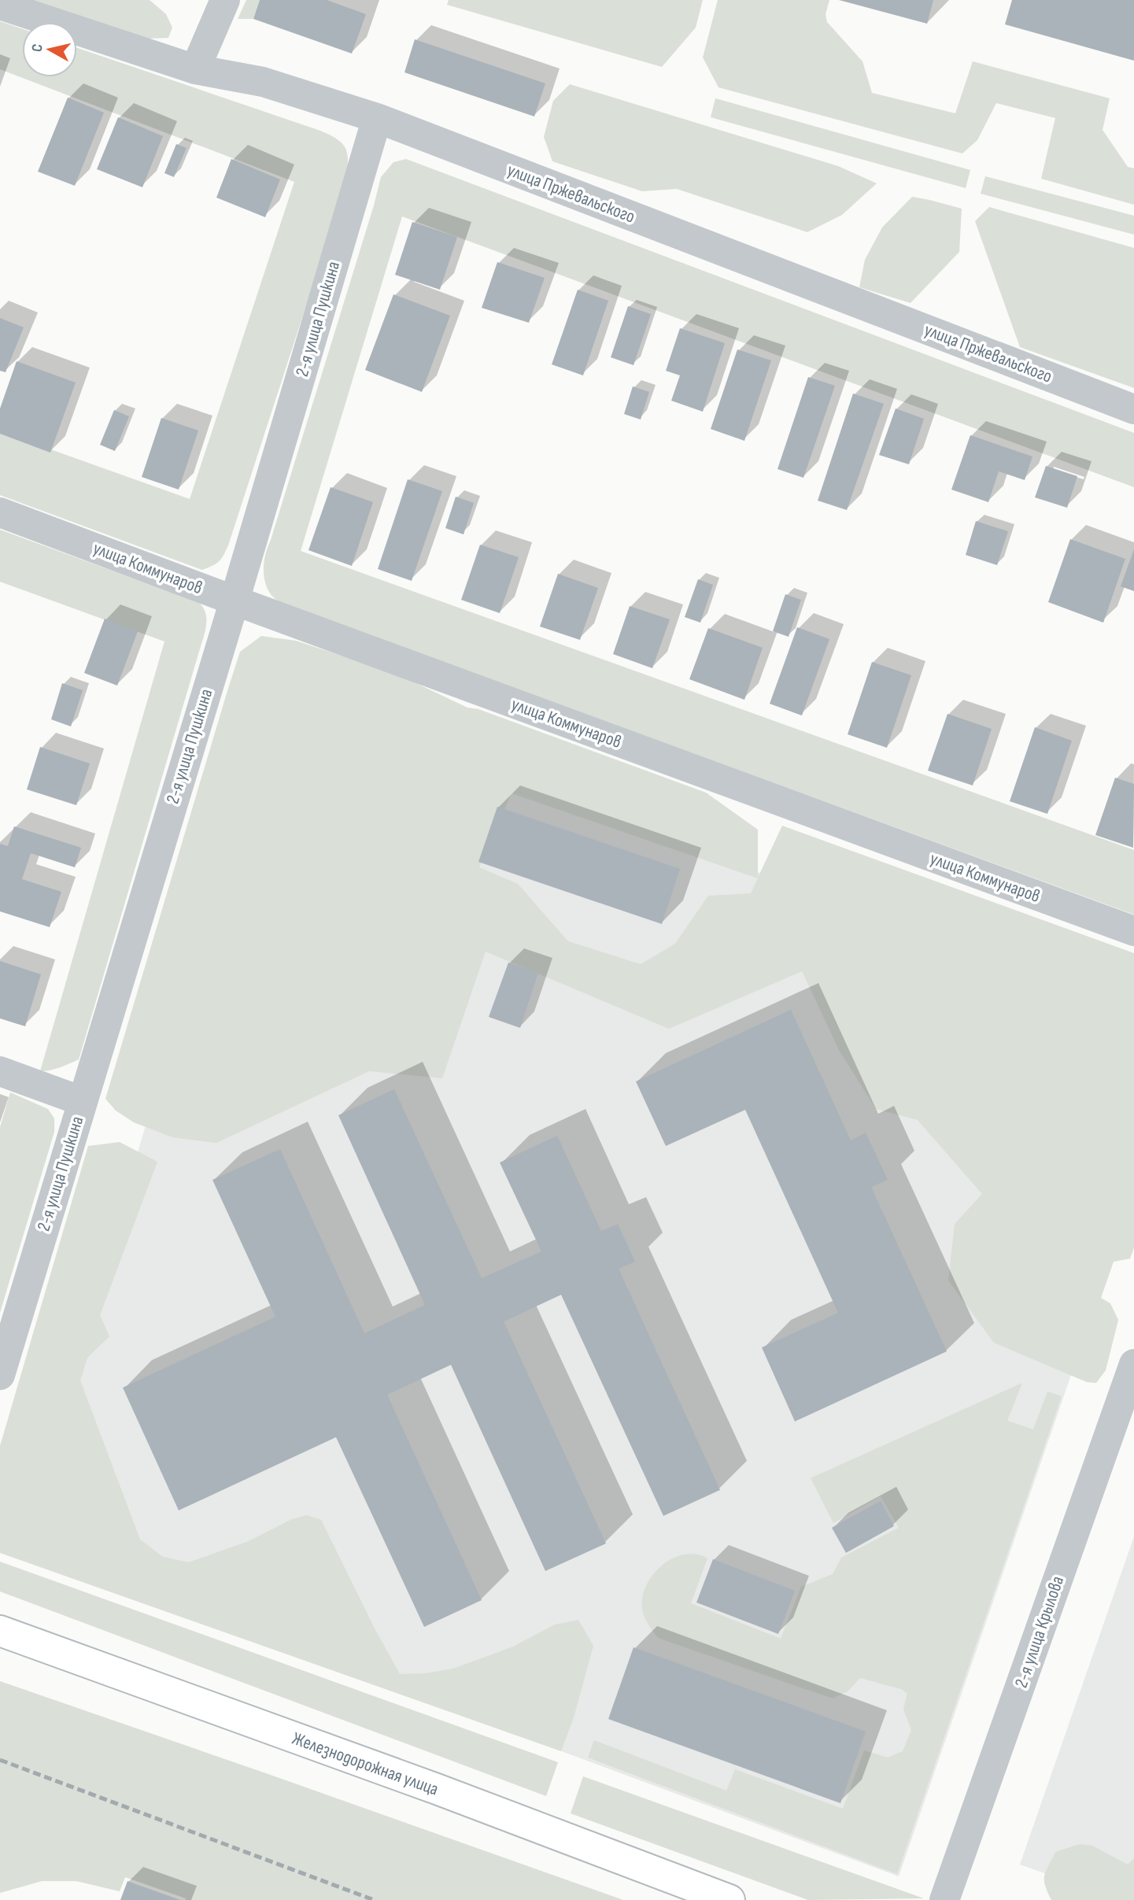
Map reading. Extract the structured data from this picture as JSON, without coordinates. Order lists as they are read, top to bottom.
{
  "streets": {
    "main road": ["Железнодорожная улица"],
    "street": [
      "улица Пржевальского",
      "2-я улица Пушкина",
      "улица Коммунаров",
      "2-я улица Крылова"
    ]
  },
  "crossings": [
    ["улица Пржевальского", "2-я улица Пушкина"],
    ["2-я улица Пушкина", "улица Коммунаров"]
  ],
  "north": "left"
}
